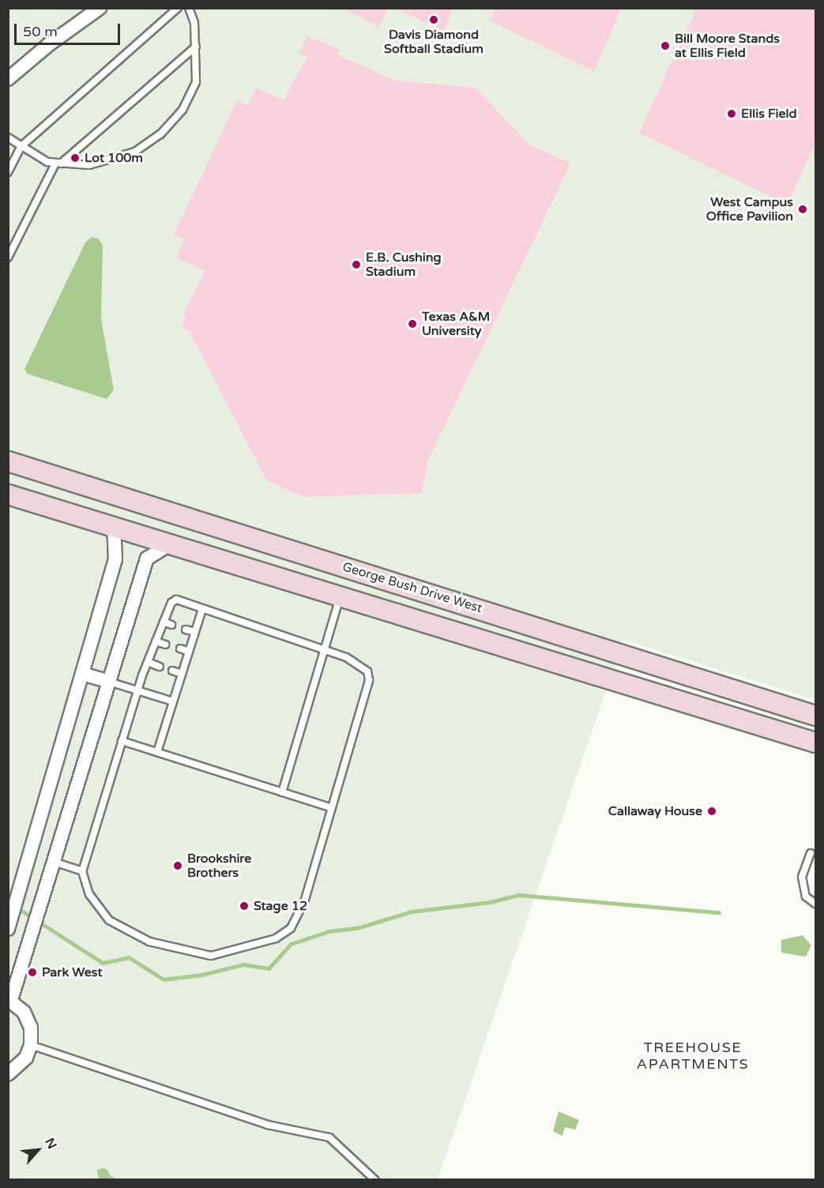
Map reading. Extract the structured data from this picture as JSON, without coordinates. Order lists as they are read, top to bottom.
{
  "streets": {
    "main road": ["George Bush Drive West"]
  },
  "districts": ["TREEHOUSE APARTMENTS"],
  "places": [
    "Davis Diamond Softball Stadium",
    "Bill Moore Stands at Ellis Field",
    "Ellis Field",
    "Lot 100m",
    "West Campus Office Pavilion",
    "E.B. Cushing Stadium",
    "Texas A&M University",
    "Callaway House",
    "Brookshire Brothers",
    "Stage 12",
    "Park West"
  ],
  "scale_bar": "50 m",
  "north": "top right"
}
